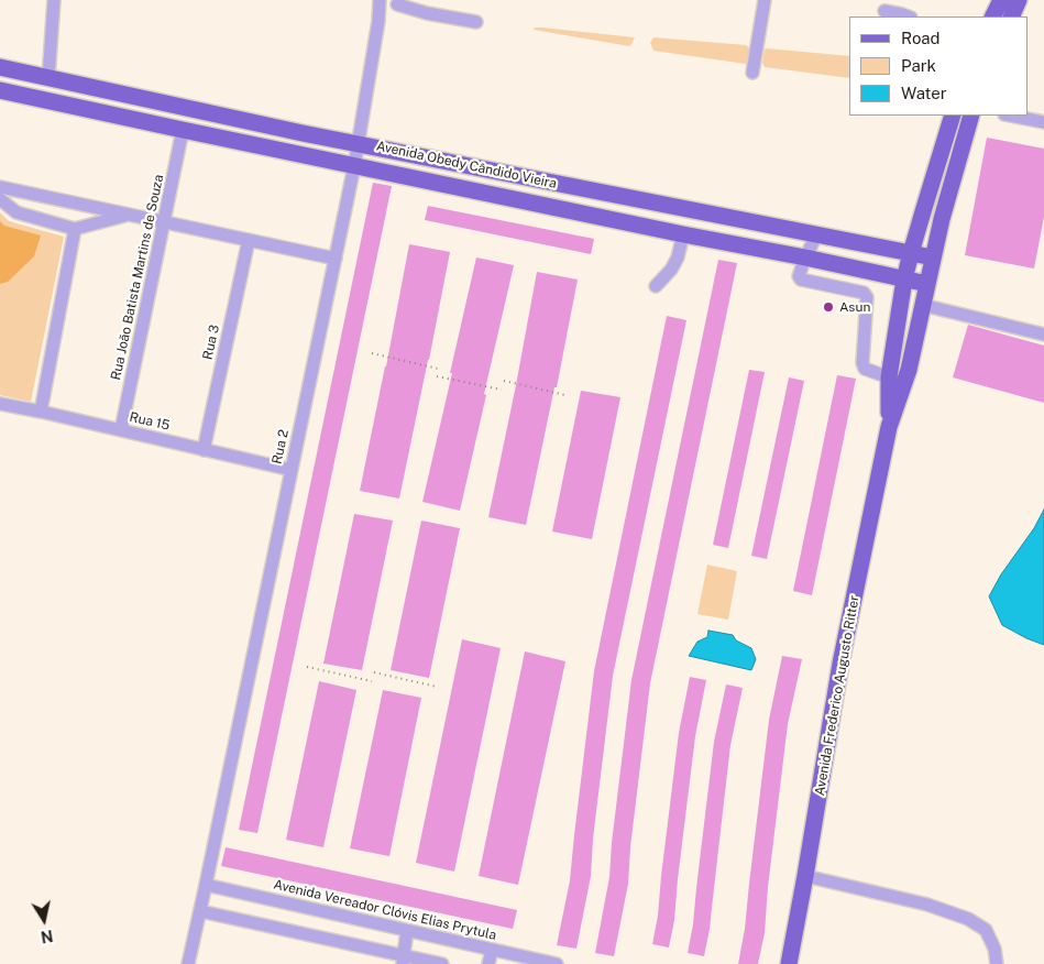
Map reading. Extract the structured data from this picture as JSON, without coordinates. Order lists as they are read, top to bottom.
{
  "streets": {
    "main road": ["Avenida Obedy Cândido Vieira", "Avenida Frederico Augusto Ritter"],
    "street": [
      "Rua João Batista Martins de Souza",
      "Rua 3",
      "Rua 15",
      "Rua 2",
      "Avenida Vereador Clóvis Elias Prytula"
    ]
  },
  "crossings": [
    ["Avenida Obedy Cândido Vieira", "Rua João Batista Martins de Souza"],
    ["Avenida Obedy Cândido Vieira", "Rua 2"],
    ["Avenida Obedy Cândido Vieira", "Avenida Frederico Augusto Ritter"],
    ["Rua João Batista Martins de Souza", "Rua 15"],
    ["Rua 3", "Rua 15"],
    ["Rua 15", "Rua 2"],
    ["Rua 2", "Avenida Vereador Clóvis Elias Prytula"]
  ],
  "places": ["Asun"],
  "legend": ["Road", "Park", "Water"],
  "north": "bottom"
}
